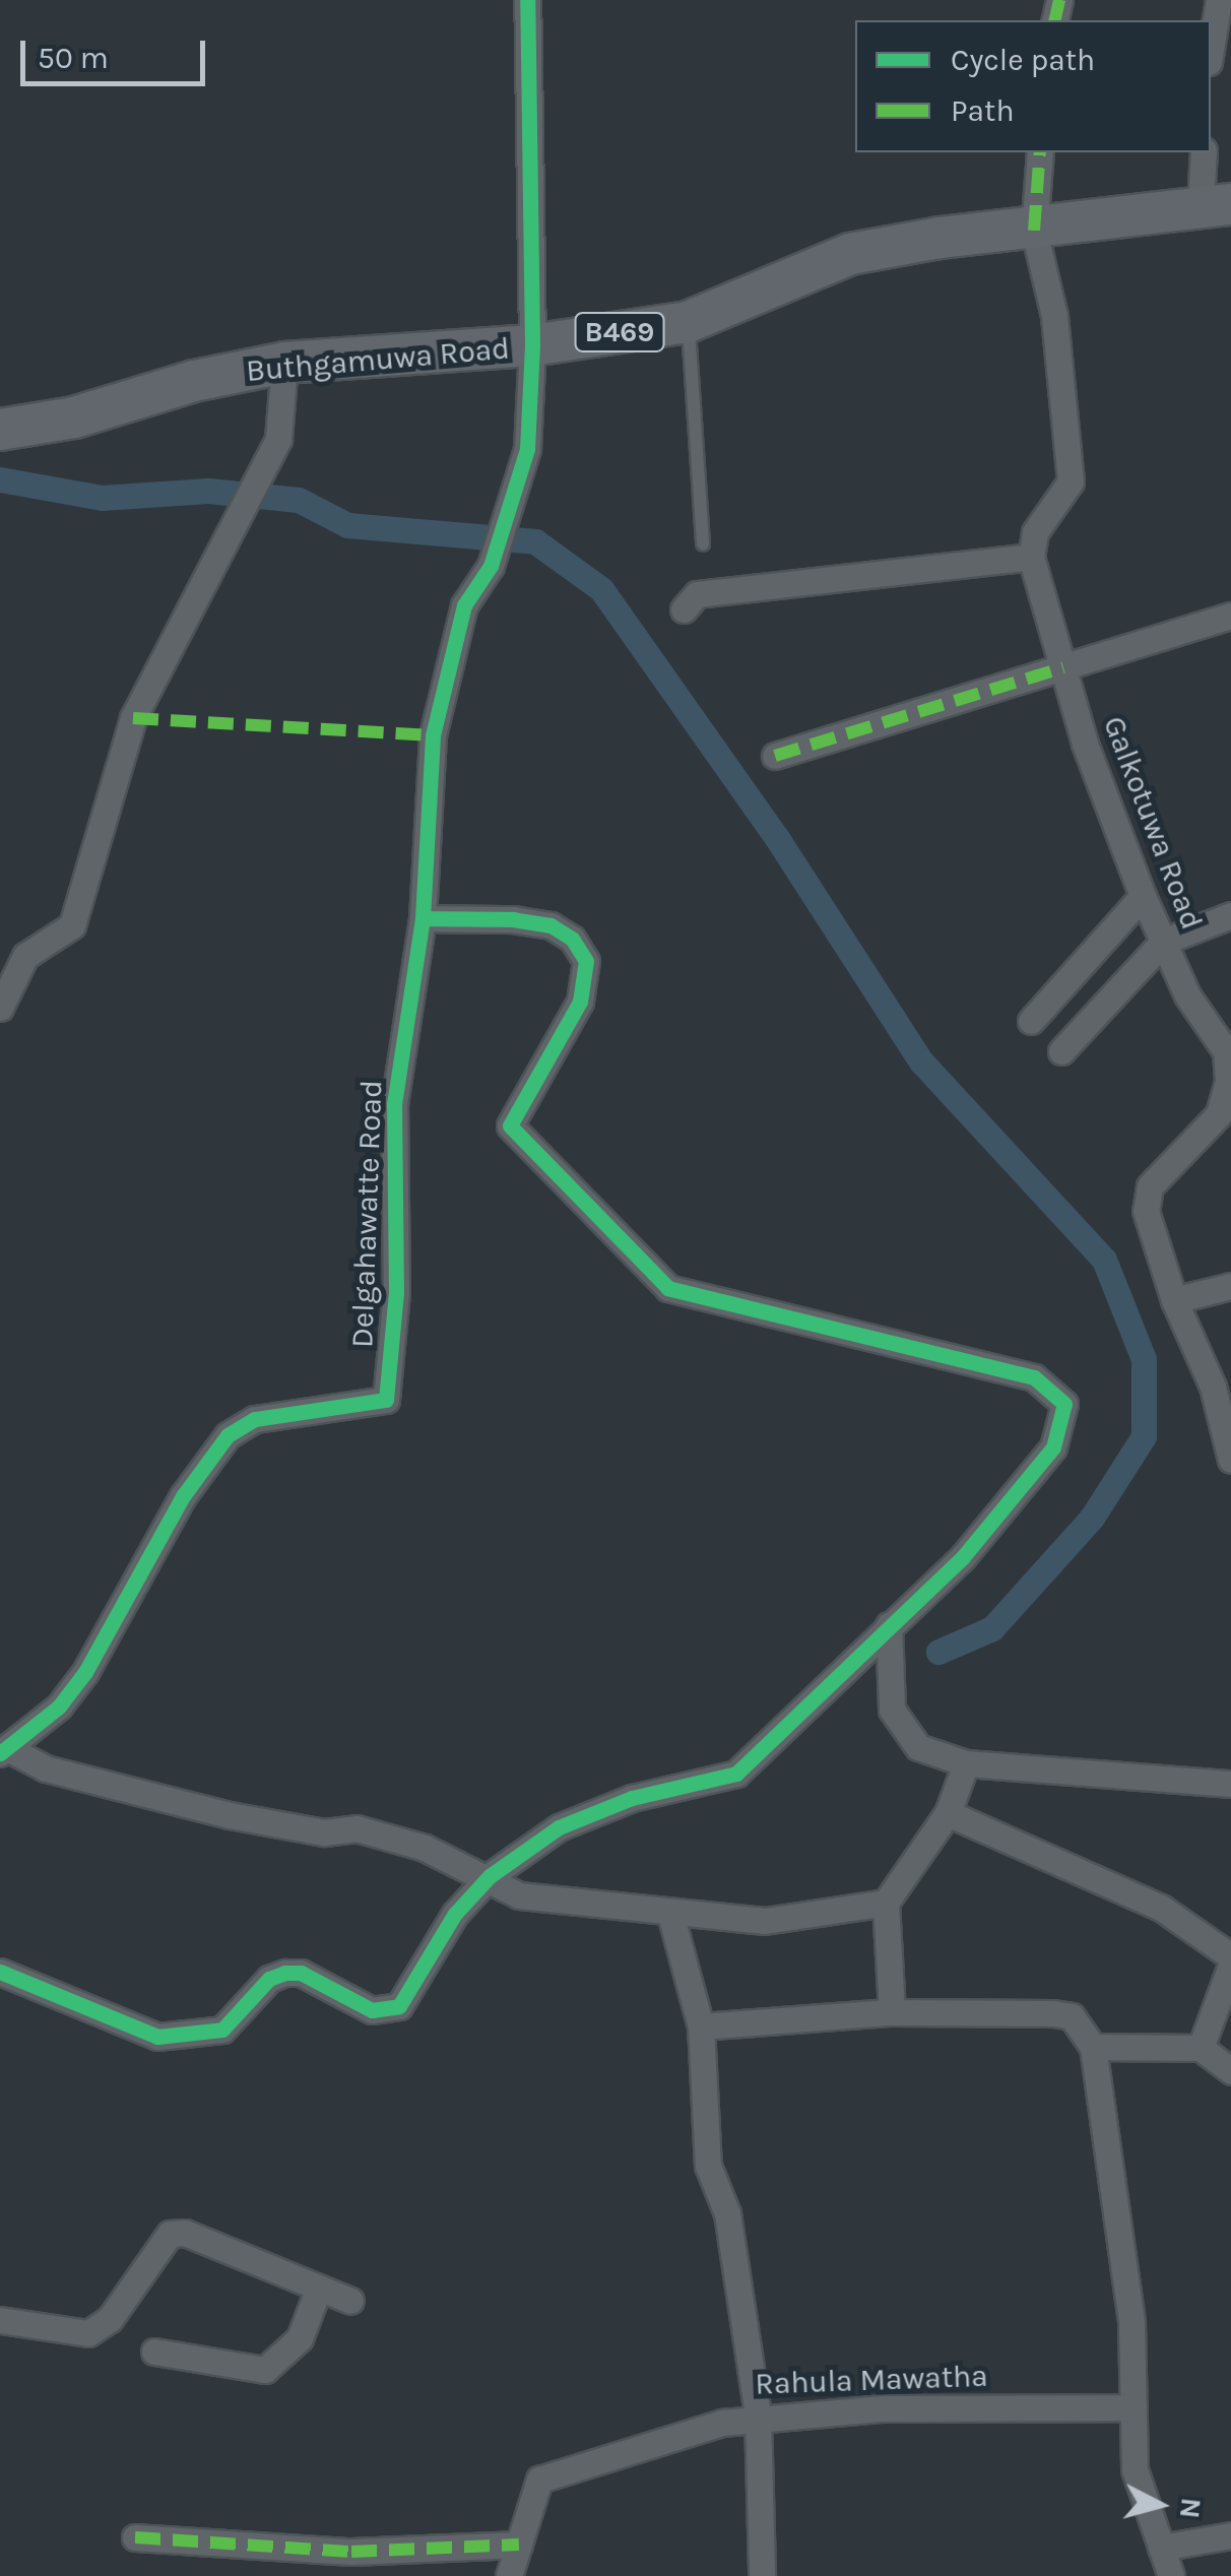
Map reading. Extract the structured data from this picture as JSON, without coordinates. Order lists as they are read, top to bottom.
{
  "streets": {
    "main road": ["B469", "Buthgamuwa Road"],
    "street": ["Galkotuwa Road", "Delgahawatte Road", "Rahula Mawatha"]
  },
  "crossings": [
    ["Buthgamuwa Road", "Delgahawatte Road"]
  ],
  "legend": ["Cycle path", "Path"],
  "scale_bar": "50 m",
  "north": "right"
}
